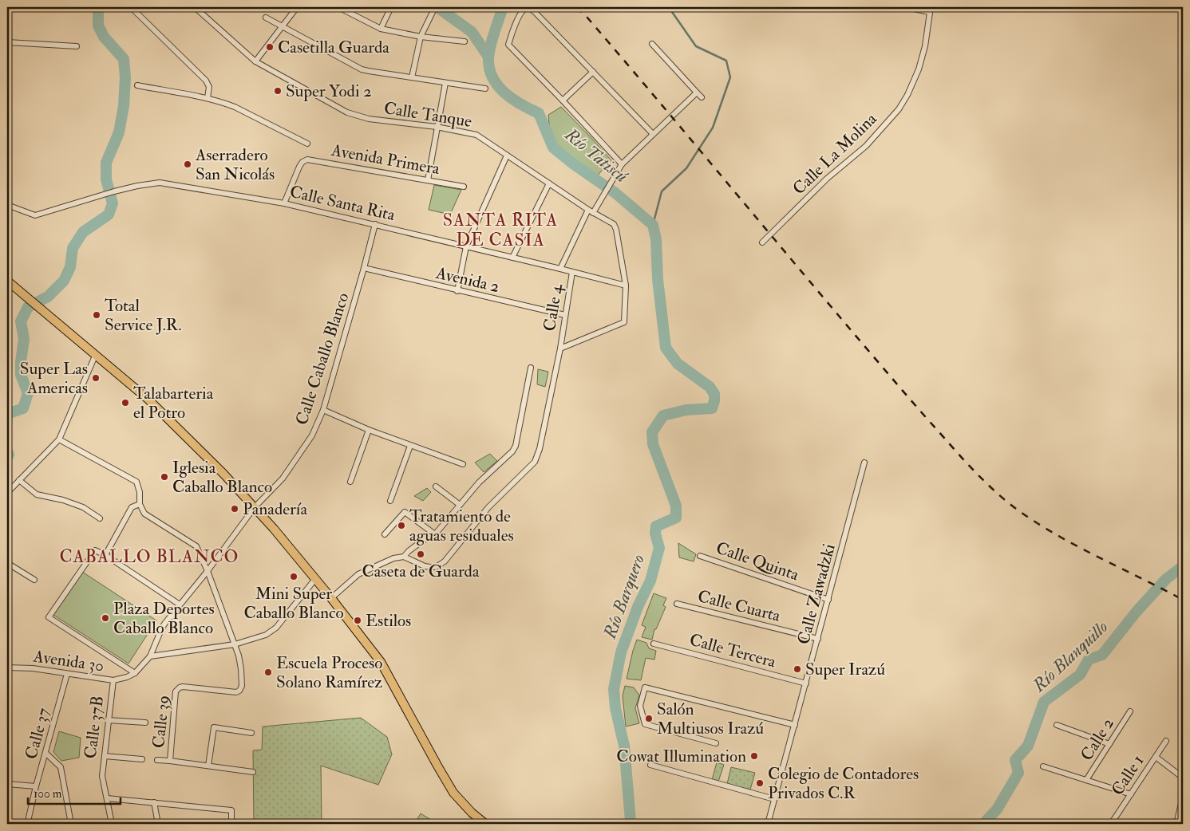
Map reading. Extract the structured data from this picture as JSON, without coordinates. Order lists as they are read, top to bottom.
{
  "streets": {
    "street": [
      "Calle Tanque",
      "Calle La Molina",
      "Avenida Primera",
      "Calle Santa Rita",
      "Avenida 2",
      "Calle 4",
      "Calle Caballo Blanco",
      "Calle Quinta",
      "Calle Zawadzki",
      "Calle Cuarta",
      "Calle Tercera",
      "Avenida 30",
      "Calle 39",
      "Calle 37B",
      "Calle 37",
      "Calle 2",
      "Calle 1"
    ]
  },
  "crossings": [
    ["Calle Tanque", "Calle Santa Rita"],
    ["Calle Tanque", "Calle 4"],
    ["Avenida Primera", "Calle Santa Rita"],
    ["Calle Santa Rita", "Calle 4"],
    ["Calle Santa Rita", "Calle Caballo Blanco"],
    ["Avenida 2", "Calle 4"],
    ["Avenida 2", "Calle Caballo Blanco"],
    ["Calle Caballo Blanco", "Avenida 30"],
    ["Calle Quinta", "Calle Zawadzki"],
    ["Calle Zawadzki", "Calle Cuarta"],
    ["Calle Zawadzki", "Calle Tercera"],
    ["Avenida 30", "Calle 37B"],
    ["Avenida 30", "Calle 37"]
  ],
  "districts": ["SANTA RITA DE CASIA", "CABALLO BLANCO"],
  "water": ["Río Tatiscú", "Río Barquero", "Río Blanquillo"],
  "places": [
    "Casetilla Guarda",
    "Super Yodi 2",
    "Aserradero San Nicolás",
    "Total Service J.R.",
    "Super Las Americas",
    "Talabarteria el Potro",
    "Iglesia Caballo Blanco",
    "Panadería",
    "Tratamiento de aguas residuales",
    "Caseta de Guarda",
    "Mini Super Caballo Blanco",
    "Plaza Deportes Caballo Blanco",
    "Estilos",
    "Super Irazú",
    "Escuela Proceso Solano Ramírez",
    "Salón Multiusos Irazú",
    "Cowat Illumination",
    "Colegio de Contadores Privados C.R"
  ],
  "scale_bar": "100 m"
}
